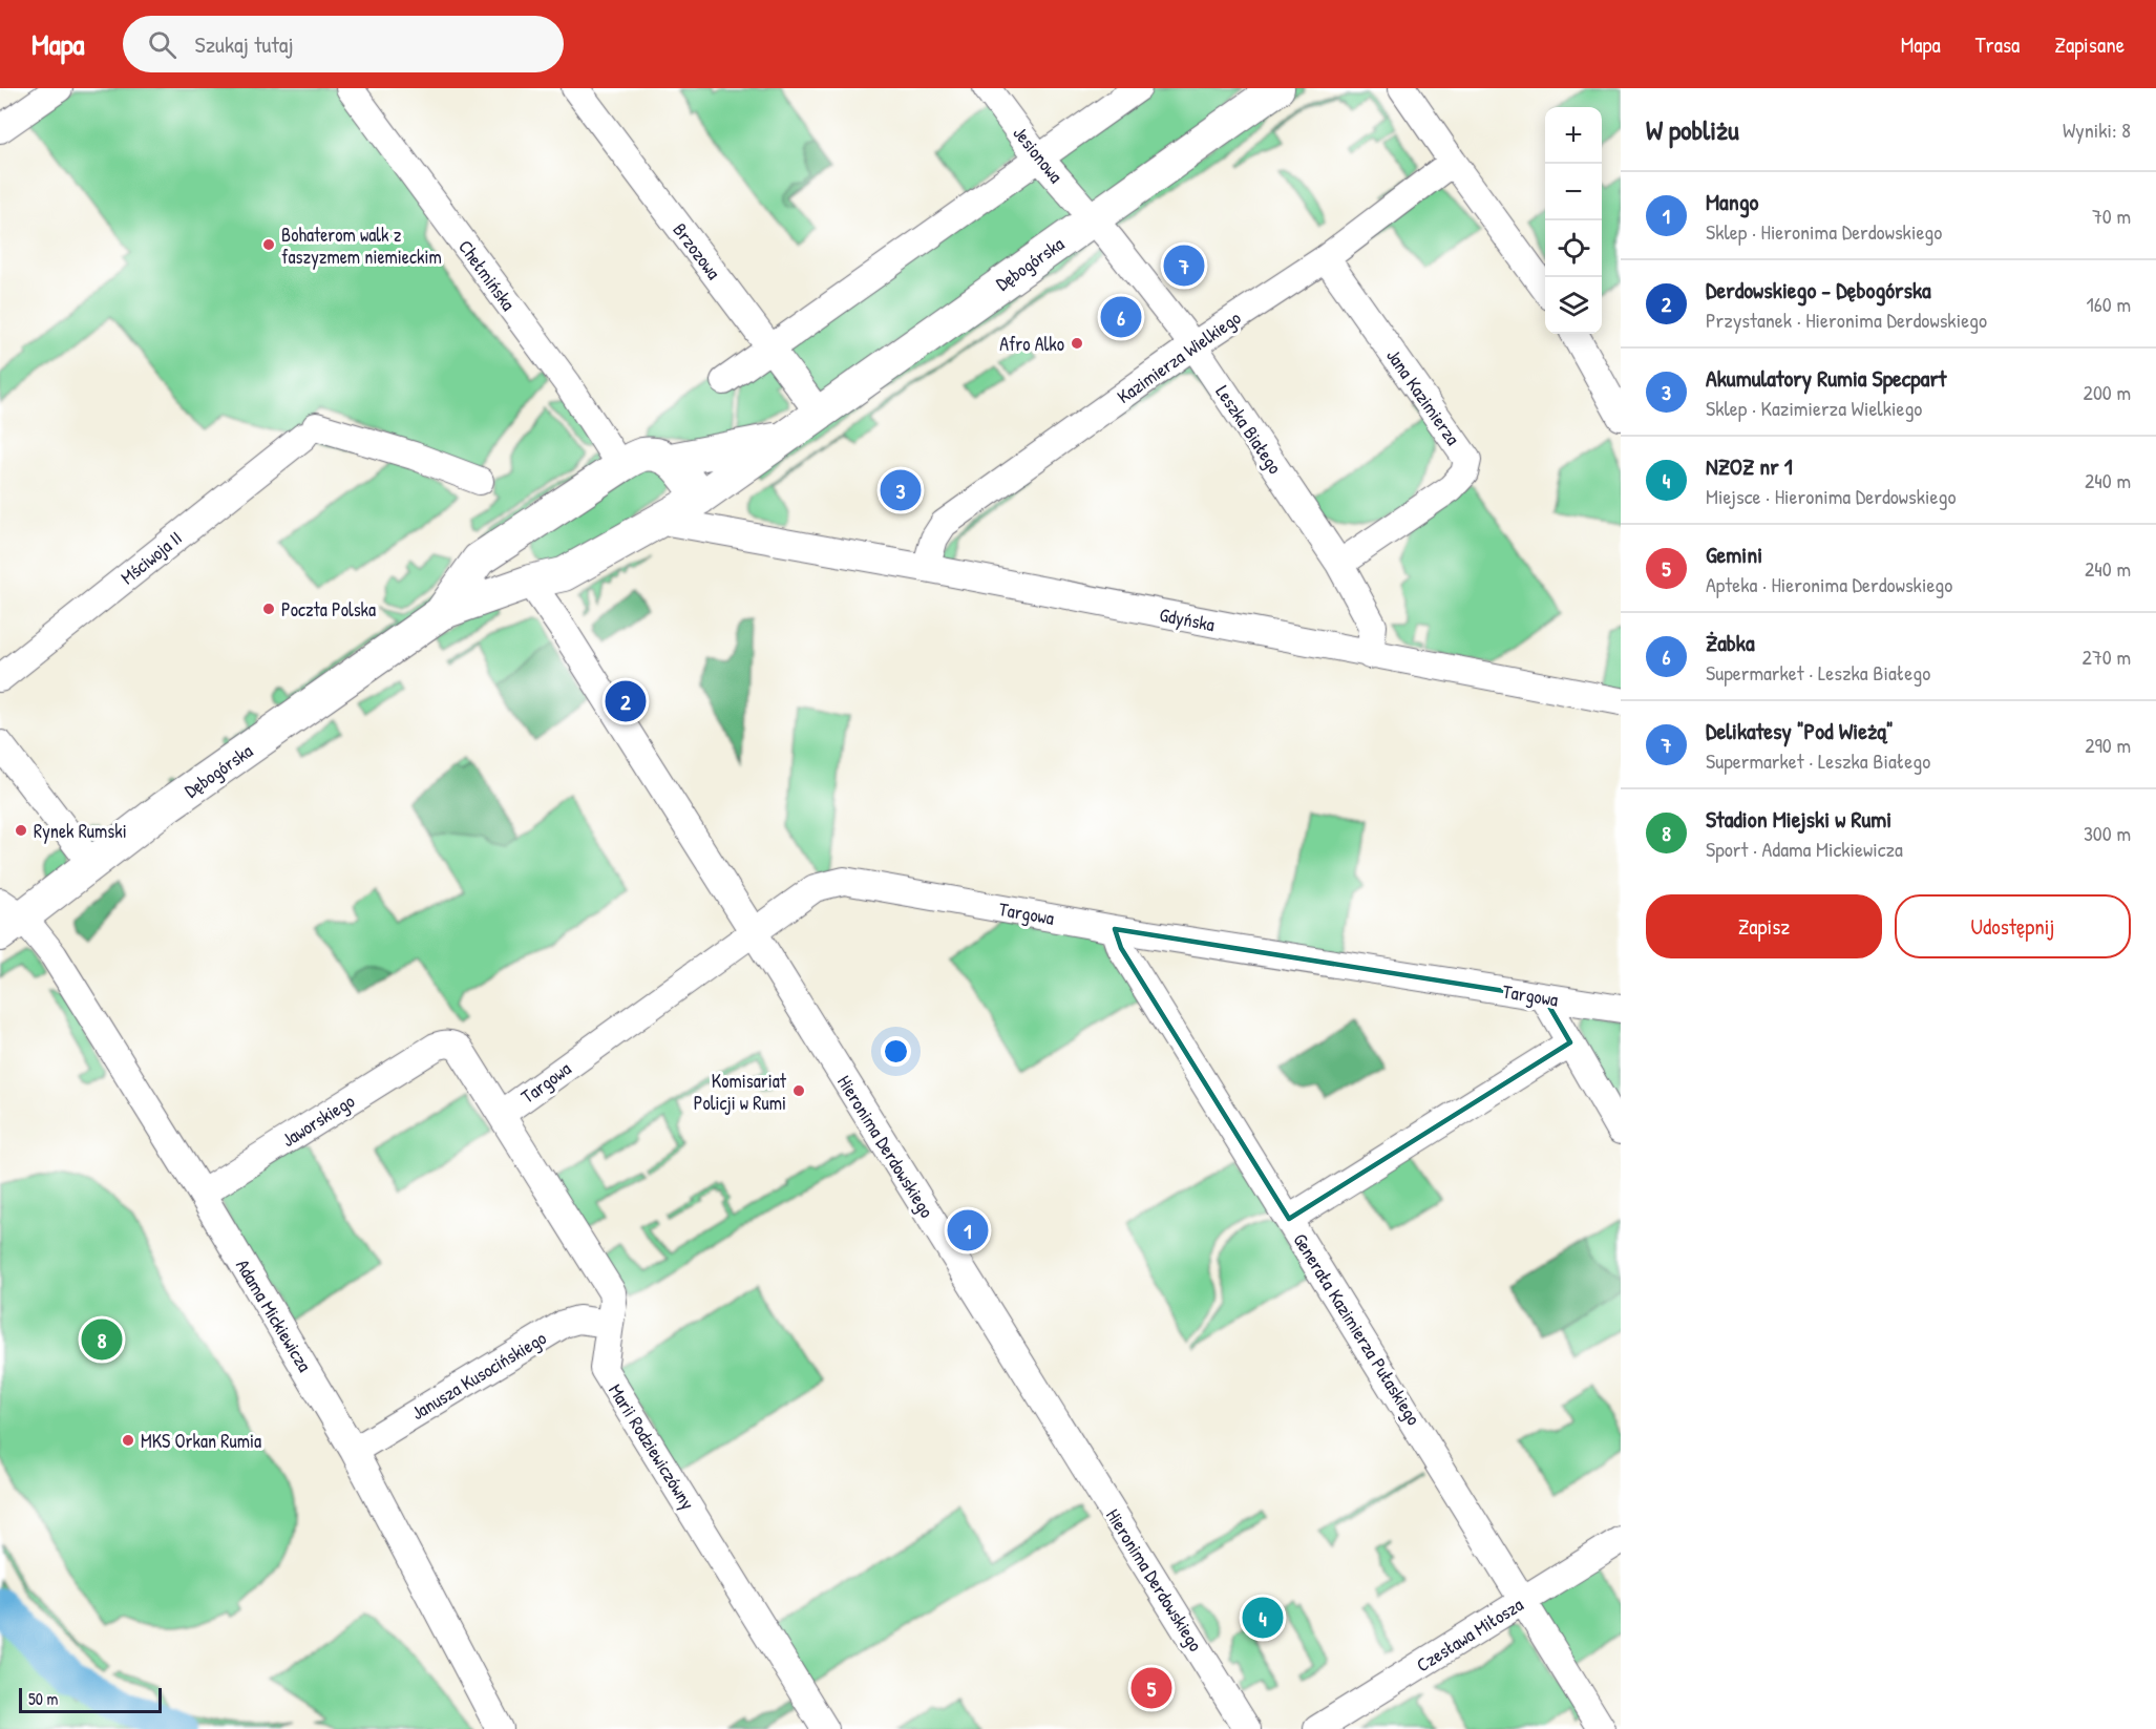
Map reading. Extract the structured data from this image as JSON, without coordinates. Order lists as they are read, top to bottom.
{
  "streets": {
    "main road": ["Dębogórska"],
    "street": [
      "Jesionowa",
      "Brzozowa",
      "Chełmińska",
      "Kazimierza Wielkiego",
      "Jana Kazimierza",
      "Leszka Białego",
      "Mściwoja II",
      "Gdyńska",
      "Targowa",
      "Jaworskiego",
      "Hieronima Derdowskiego",
      "Adama Mickiewicza",
      "Generała Kazimierza Pułaskiego",
      "Janusza Kusocińskiego",
      "Marii Rodziewiczówny",
      "Czesława Miłosza"
    ]
  },
  "crossings": [
    ["Jesionowa", "Dębogórska"],
    ["Jesionowa", "Leszka Białego"],
    ["Brzozowa", "Dębogórska"],
    ["Dębogórska", "Chełmińska"],
    ["Dębogórska", "Leszka Białego"],
    ["Dębogórska", "Gdyńska"],
    ["Dębogórska", "Hieronima Derdowskiego"],
    ["Dębogórska", "Adama Mickiewicza"],
    ["Kazimierza Wielkiego", "Jana Kazimierza"],
    ["Kazimierza Wielkiego", "Leszka Białego"],
    ["Kazimierza Wielkiego", "Gdyńska"],
    ["Jana Kazimierza", "Leszka Białego"],
    ["Leszka Białego", "Gdyńska"],
    ["Targowa", "Hieronima Derdowskiego"],
    ["Targowa", "Generała Kazimierza Pułaskiego"],
    ["Targowa", "Marii Rodziewiczówny"],
    ["Jaworskiego", "Adama Mickiewicza"],
    ["Jaworskiego", "Marii Rodziewiczówny"],
    ["Adama Mickiewicza", "Janusza Kusocińskiego"],
    ["Generała Kazimierza Pułaskiego", "Czesława Miłosza"],
    ["Janusza Kusocińskiego", "Marii Rodziewiczówny"]
  ],
  "places": [
    "Bohaterom walk z faszyzmem niemieckim",
    "Afro Alko",
    "Poczta Polska",
    "Rynek Rumski",
    "Komisariat Policji w Rumi",
    "MKS Orkan Rumia"
  ],
  "scale_bar": "50 m",
  "page": {
    "header": "Mapa",
    "search": "Szukaj tutaj",
    "nav": ["Mapa", "Trasa", "Zapisane"],
    "heading": ["W pobliżu", "Wyniki: 8"],
    "map_buttons": ["+", "−"],
    "list": [
      {
        "mark": "1",
        "name": "Mango",
        "note": "Sklep · Hieronima Derdowskiego",
        "value": "70 m"
      },
      {
        "mark": "2",
        "name": "Derdowskiego - Dębogórska",
        "note": "Przystanek · Hieronima Derdowskiego",
        "value": "160 m"
      },
      {
        "mark": "3",
        "name": "Akumulatory Rumia Specpart",
        "note": "Sklep · Kazimierza Wielkiego",
        "value": "200 m"
      },
      {
        "mark": "4",
        "name": "NZOZ nr 1",
        "note": "Miejsce · Hieronima Derdowskiego",
        "value": "240 m"
      },
      {
        "mark": "5",
        "name": "Gemini",
        "note": "Apteka · Hieronima Derdowskiego",
        "value": "240 m"
      },
      {
        "mark": "6",
        "name": "Żabka",
        "note": "Supermarket · Leszka Białego",
        "value": "270 m"
      },
      {
        "mark": "7",
        "name": "Delikatesy \"Pod Wieżą\"",
        "note": "Supermarket · Leszka Białego",
        "value": "290 m"
      },
      {
        "mark": "8",
        "name": "Stadion Miejski w Rumi",
        "note": "Sport · Adama Mickiewicza",
        "value": "300 m"
      }
    ],
    "pins": [
      "7",
      "6",
      "3",
      "2",
      "1",
      "8",
      "4",
      "5"
    ],
    "buttons": ["Zapisz", "Udostępnij"],
    "scale": "50 m"
  }
}
